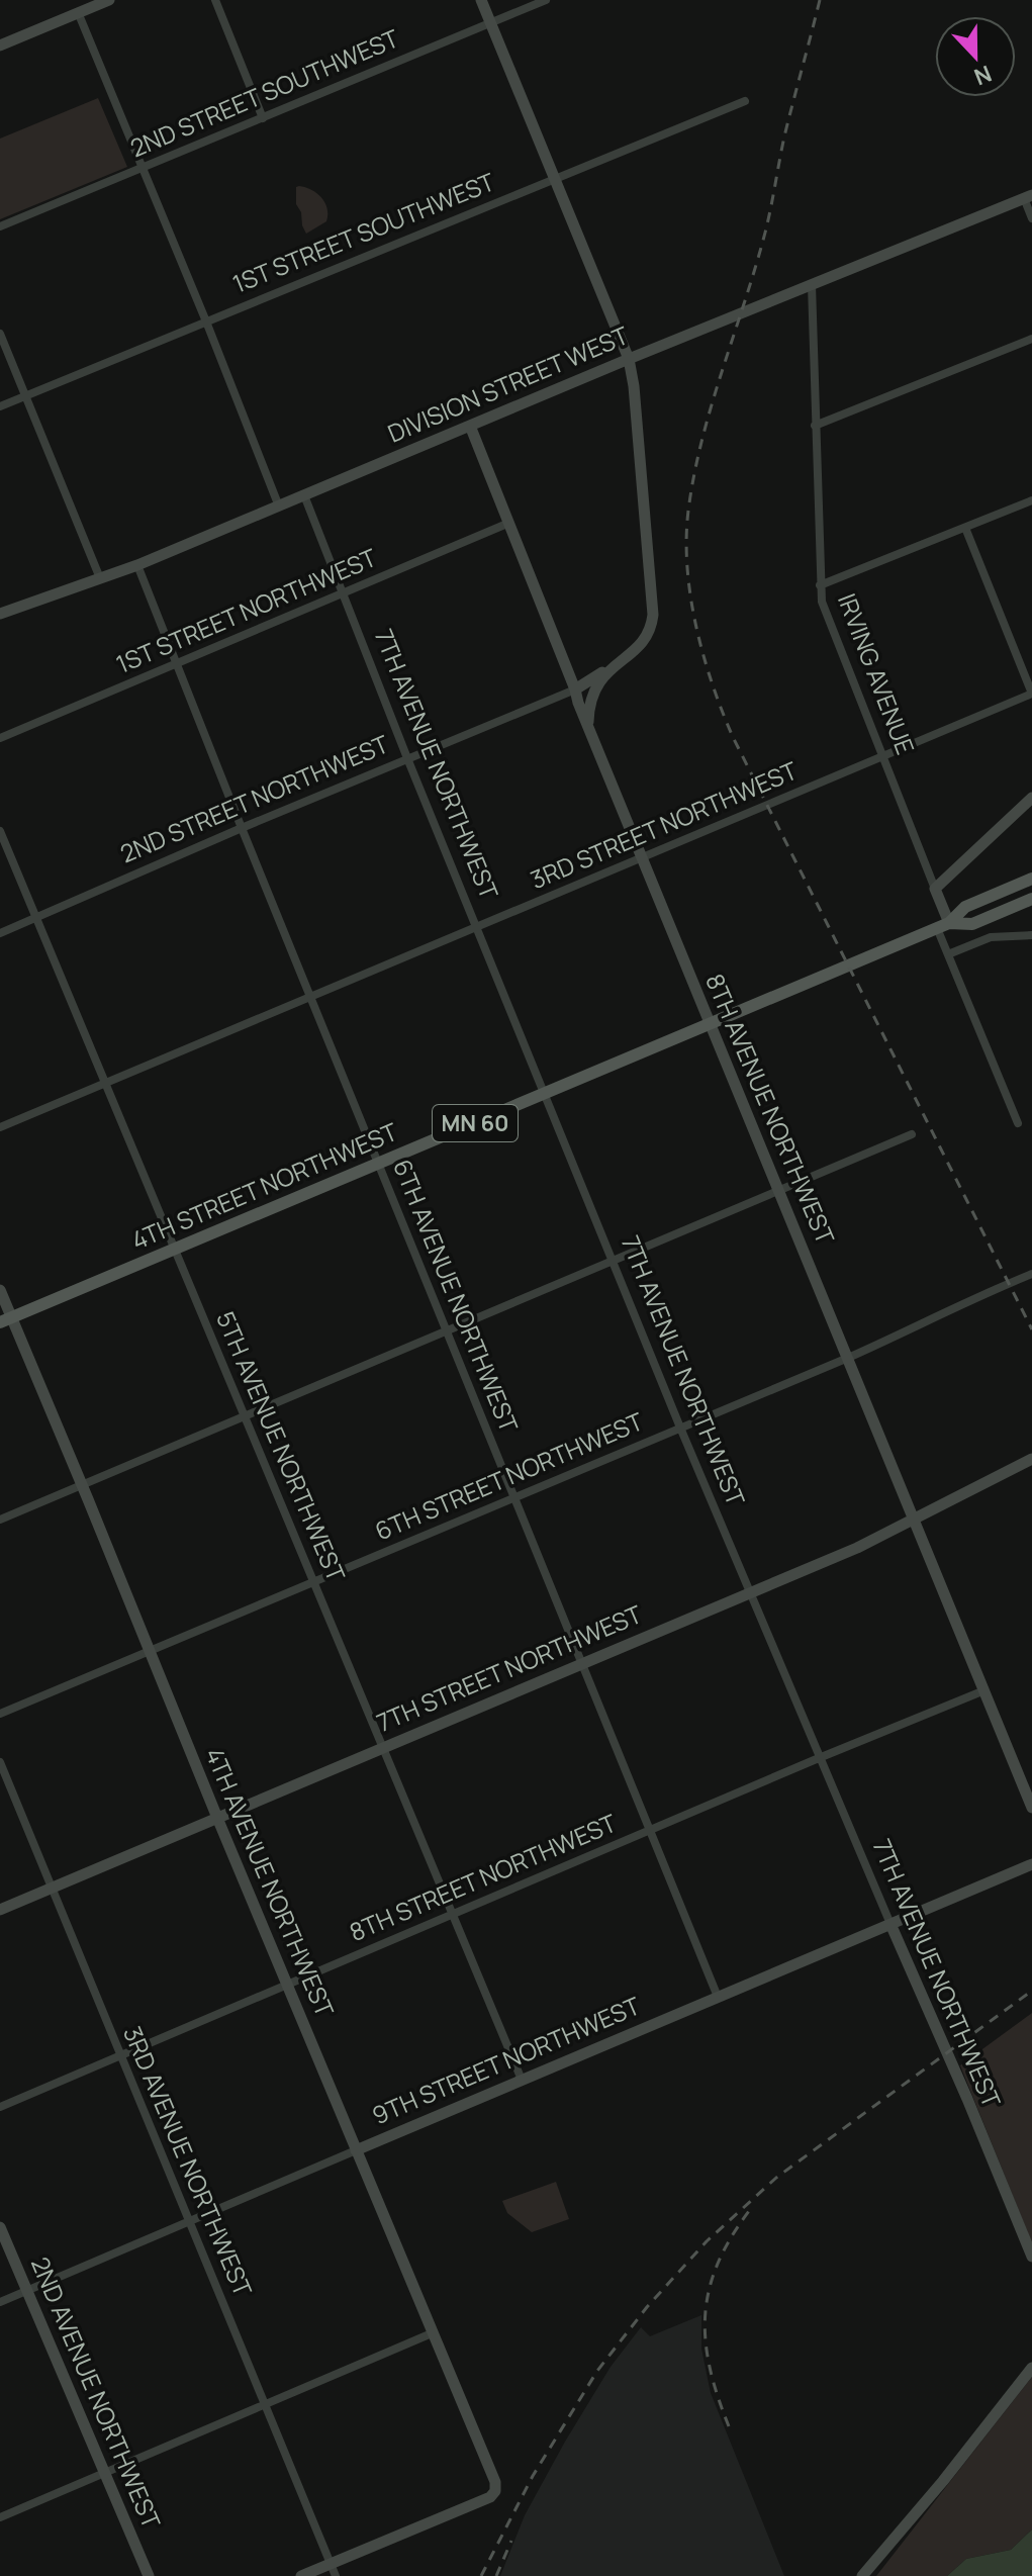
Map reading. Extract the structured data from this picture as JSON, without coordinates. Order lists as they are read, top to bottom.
{
  "streets": {
    "main road": ["MN 60", "4TH STREET NORTHWEST"],
    "street": [
      "2ND STREET SOUTHWEST",
      "1ST STREET SOUTHWEST",
      "DIVISION STREET WEST",
      "1ST STREET NORTHWEST",
      "IRVING AVENUE",
      "7TH AVENUE NORTHWEST",
      "2ND STREET NORTHWEST",
      "3RD STREET NORTHWEST",
      "8TH AVENUE NORTHWEST",
      "6TH AVENUE NORTHWEST",
      "5TH AVENUE NORTHWEST",
      "6TH STREET NORTHWEST",
      "7TH STREET NORTHWEST",
      "8TH STREET NORTHWEST",
      "4TH AVENUE NORTHWEST",
      "9TH STREET NORTHWEST",
      "3RD AVENUE NORTHWEST",
      "2ND AVENUE NORTHWEST"
    ]
  },
  "crossings": [
    ["DIVISION STREET WEST", "IRVING AVENUE"],
    ["DIVISION STREET WEST", "7TH AVENUE NORTHWEST"],
    ["DIVISION STREET WEST", "8TH AVENUE NORTHWEST"],
    ["DIVISION STREET WEST", "6TH AVENUE NORTHWEST"],
    ["1ST STREET NORTHWEST", "7TH AVENUE NORTHWEST"],
    ["1ST STREET NORTHWEST", "8TH AVENUE NORTHWEST"],
    ["1ST STREET NORTHWEST", "6TH AVENUE NORTHWEST"],
    ["IRVING AVENUE", "3RD STREET NORTHWEST"],
    ["IRVING AVENUE", "MN 60"],
    ["IRVING AVENUE", "4TH STREET NORTHWEST"],
    ["7TH AVENUE NORTHWEST", "2ND STREET NORTHWEST"],
    ["7TH AVENUE NORTHWEST", "3RD STREET NORTHWEST"],
    ["7TH AVENUE NORTHWEST", "4TH STREET NORTHWEST"],
    ["7TH AVENUE NORTHWEST", "6TH STREET NORTHWEST"],
    ["7TH AVENUE NORTHWEST", "7TH STREET NORTHWEST"],
    ["7TH AVENUE NORTHWEST", "8TH STREET NORTHWEST"],
    ["7TH AVENUE NORTHWEST", "9TH STREET NORTHWEST"],
    ["2ND STREET NORTHWEST", "8TH AVENUE NORTHWEST"],
    ["2ND STREET NORTHWEST", "6TH AVENUE NORTHWEST"],
    ["2ND STREET NORTHWEST", "5TH AVENUE NORTHWEST"],
    ["3RD STREET NORTHWEST", "8TH AVENUE NORTHWEST"],
    ["3RD STREET NORTHWEST", "6TH AVENUE NORTHWEST"],
    ["3RD STREET NORTHWEST", "5TH AVENUE NORTHWEST"],
    ["8TH AVENUE NORTHWEST", "4TH STREET NORTHWEST"],
    ["8TH AVENUE NORTHWEST", "6TH STREET NORTHWEST"],
    ["8TH AVENUE NORTHWEST", "7TH STREET NORTHWEST"],
    ["8TH AVENUE NORTHWEST", "8TH STREET NORTHWEST"],
    ["MN 60", "4TH STREET NORTHWEST"],
    ["4TH STREET NORTHWEST", "6TH AVENUE NORTHWEST"],
    ["4TH STREET NORTHWEST", "5TH AVENUE NORTHWEST"],
    ["4TH STREET NORTHWEST", "4TH AVENUE NORTHWEST"],
    ["6TH AVENUE NORTHWEST", "6TH STREET NORTHWEST"],
    ["6TH AVENUE NORTHWEST", "7TH STREET NORTHWEST"],
    ["6TH AVENUE NORTHWEST", "8TH STREET NORTHWEST"],
    ["6TH AVENUE NORTHWEST", "9TH STREET NORTHWEST"],
    ["5TH AVENUE NORTHWEST", "6TH STREET NORTHWEST"],
    ["5TH AVENUE NORTHWEST", "7TH STREET NORTHWEST"],
    ["5TH AVENUE NORTHWEST", "8TH STREET NORTHWEST"],
    ["5TH AVENUE NORTHWEST", "9TH STREET NORTHWEST"],
    ["6TH STREET NORTHWEST", "4TH AVENUE NORTHWEST"],
    ["7TH STREET NORTHWEST", "4TH AVENUE NORTHWEST"],
    ["7TH STREET NORTHWEST", "3RD AVENUE NORTHWEST"],
    ["8TH STREET NORTHWEST", "4TH AVENUE NORTHWEST"],
    ["8TH STREET NORTHWEST", "3RD AVENUE NORTHWEST"],
    ["4TH AVENUE NORTHWEST", "9TH STREET NORTHWEST"],
    ["4TH AVENUE NORTHWEST", "3RD AVENUE NORTHWEST"],
    ["9TH STREET NORTHWEST", "3RD AVENUE NORTHWEST"],
    ["9TH STREET NORTHWEST", "2ND AVENUE NORTHWEST"]
  ],
  "north": "bottom"
}
